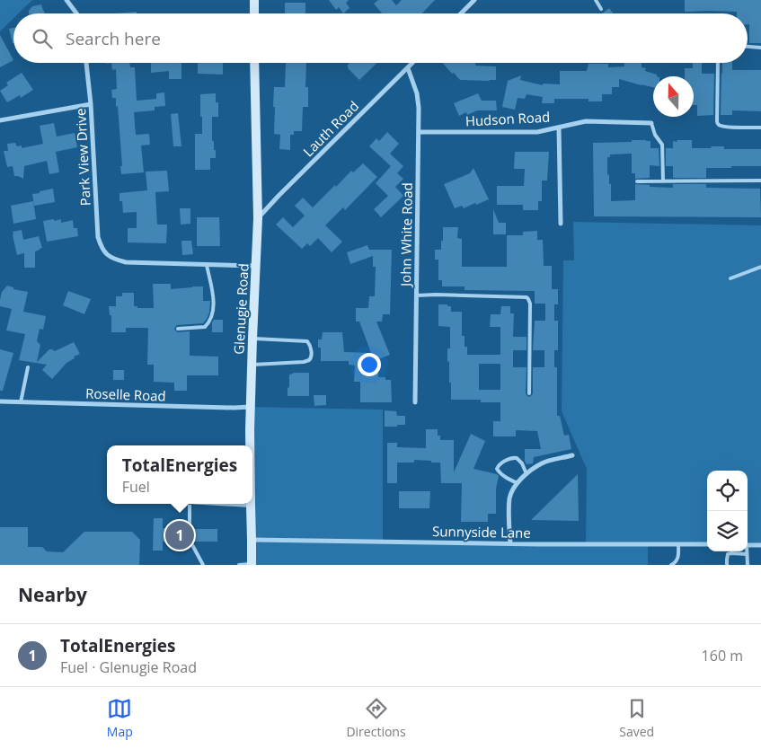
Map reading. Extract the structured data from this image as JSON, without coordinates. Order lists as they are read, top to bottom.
{
  "streets": {
    "street": [
      "Hudson Road",
      "Lauth Road",
      "Park View Drive",
      "John White Road",
      "Glenugie Road",
      "Roselle Road",
      "Sunnyside Lane"
    ]
  },
  "crossings": [
    ["Hudson Road", "John White Road"],
    ["Lauth Road", "John White Road"],
    ["Lauth Road", "Glenugie Road"],
    ["Glenugie Road", "Roselle Road"],
    ["Glenugie Road", "Sunnyside Lane"]
  ],
  "north": "top",
  "page": {
    "search": "Search here",
    "popup": ["TotalEnergies", "Fuel"],
    "pins": "1",
    "heading": "Nearby",
    "list": [
      {
        "mark": "1",
        "name": "TotalEnergies",
        "note": "Fuel · Glenugie Road",
        "value": "160 m"
      }
    ],
    "nav": ["Map", "Directions", "Saved"]
  }
}
